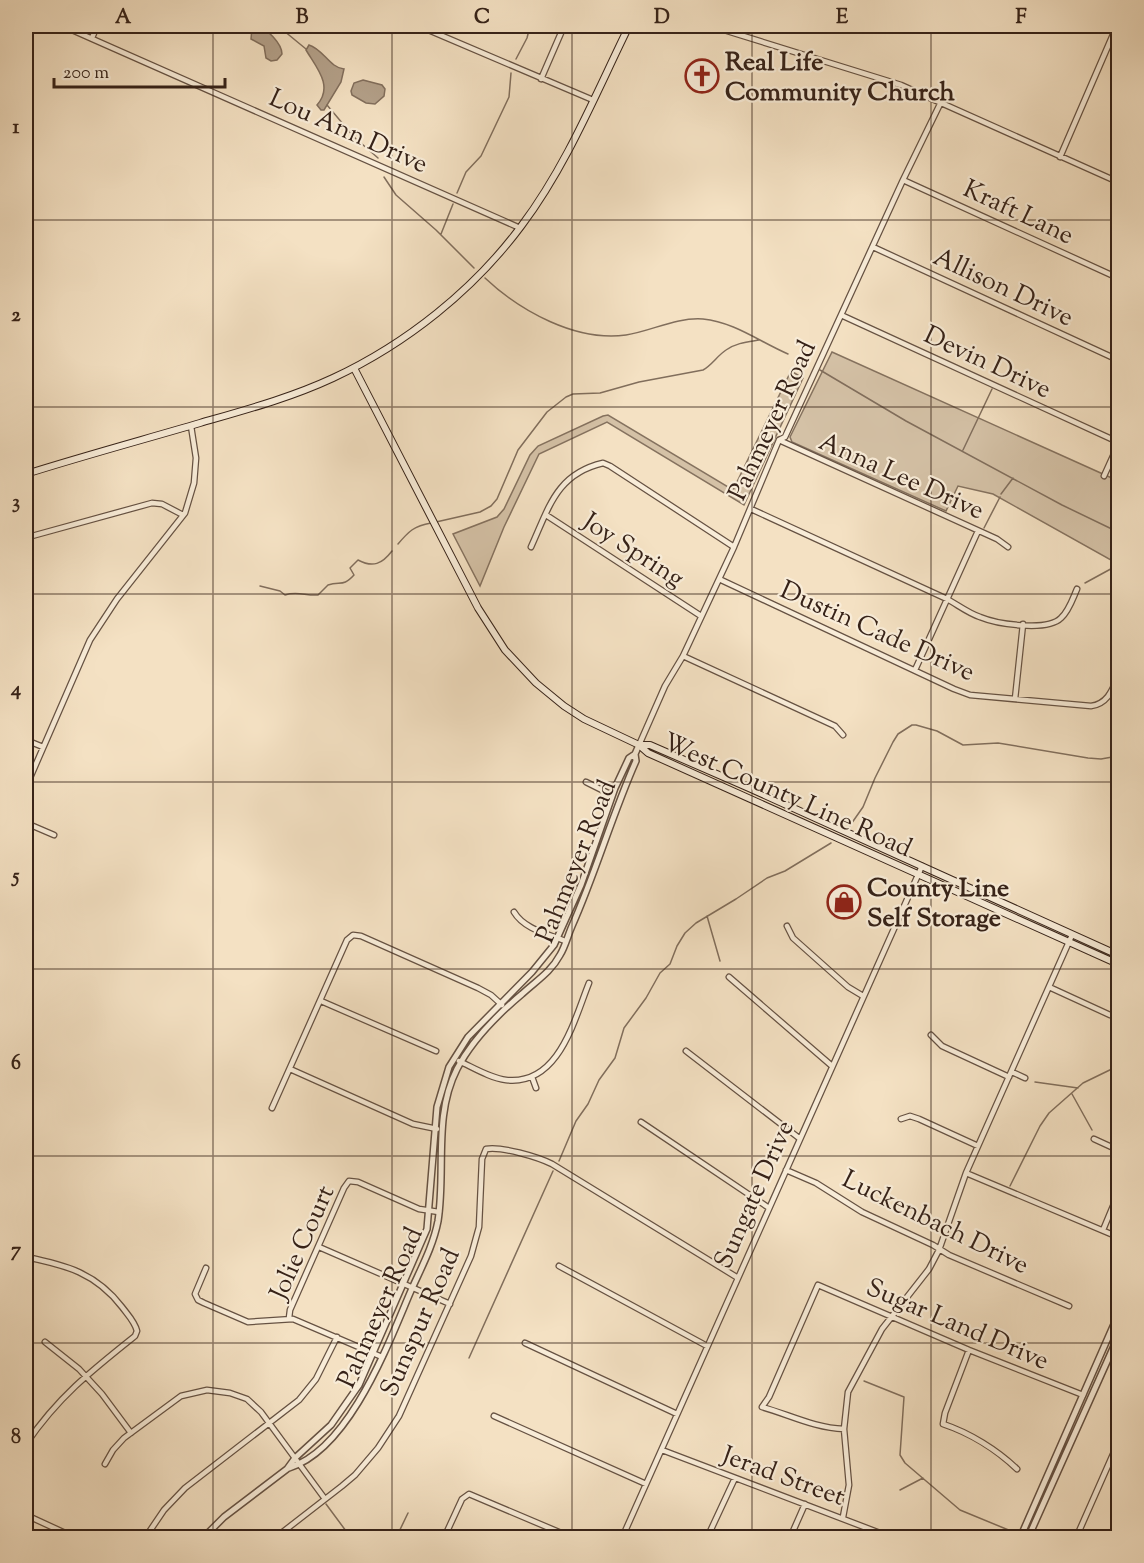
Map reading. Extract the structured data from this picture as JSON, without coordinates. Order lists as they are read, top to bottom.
{
  "streets": {
    "main road": ["West County Line Road"],
    "street": [
      "Lou Ann Drive",
      "Kraft Lane",
      "Allison Drive",
      "Devin Drive",
      "Pahmeyer Road",
      "Anna Lee Drive",
      "Joy Spring",
      "Dustin Cade Drive",
      "Sungate Drive",
      "Luckenbach Drive",
      "Jolie Court",
      "Sunspur Road",
      "Sugar Land Drive",
      "Jerad Street"
    ]
  },
  "crossings": [
    ["Kraft Lane", "Pahmeyer Road"],
    ["Allison Drive", "Pahmeyer Road"],
    ["Devin Drive", "Pahmeyer Road"],
    ["Pahmeyer Road", "Anna Lee Drive"],
    ["Pahmeyer Road", "Joy Spring"],
    ["Pahmeyer Road", "Dustin Cade Drive"],
    ["Pahmeyer Road", "West County Line Road"],
    ["Pahmeyer Road", "Jolie Court"],
    ["West County Line Road", "Sungate Drive"],
    ["Sungate Drive", "Luckenbach Drive"],
    ["Sungate Drive", "Sunspur Road"],
    ["Sungate Drive", "Jerad Street"]
  ],
  "places": {
    "church": ["Real Life Community Church"],
    "shop": ["County Line Self Storage"]
  },
  "scale_bar": "200 m",
  "grid": {
    "columns": [
      "A",
      "B",
      "C",
      "D",
      "E",
      "F"
    ],
    "rows": [
      "1",
      "2",
      "3",
      "4",
      "5",
      "6",
      "7",
      "8"
    ]
  }
}
